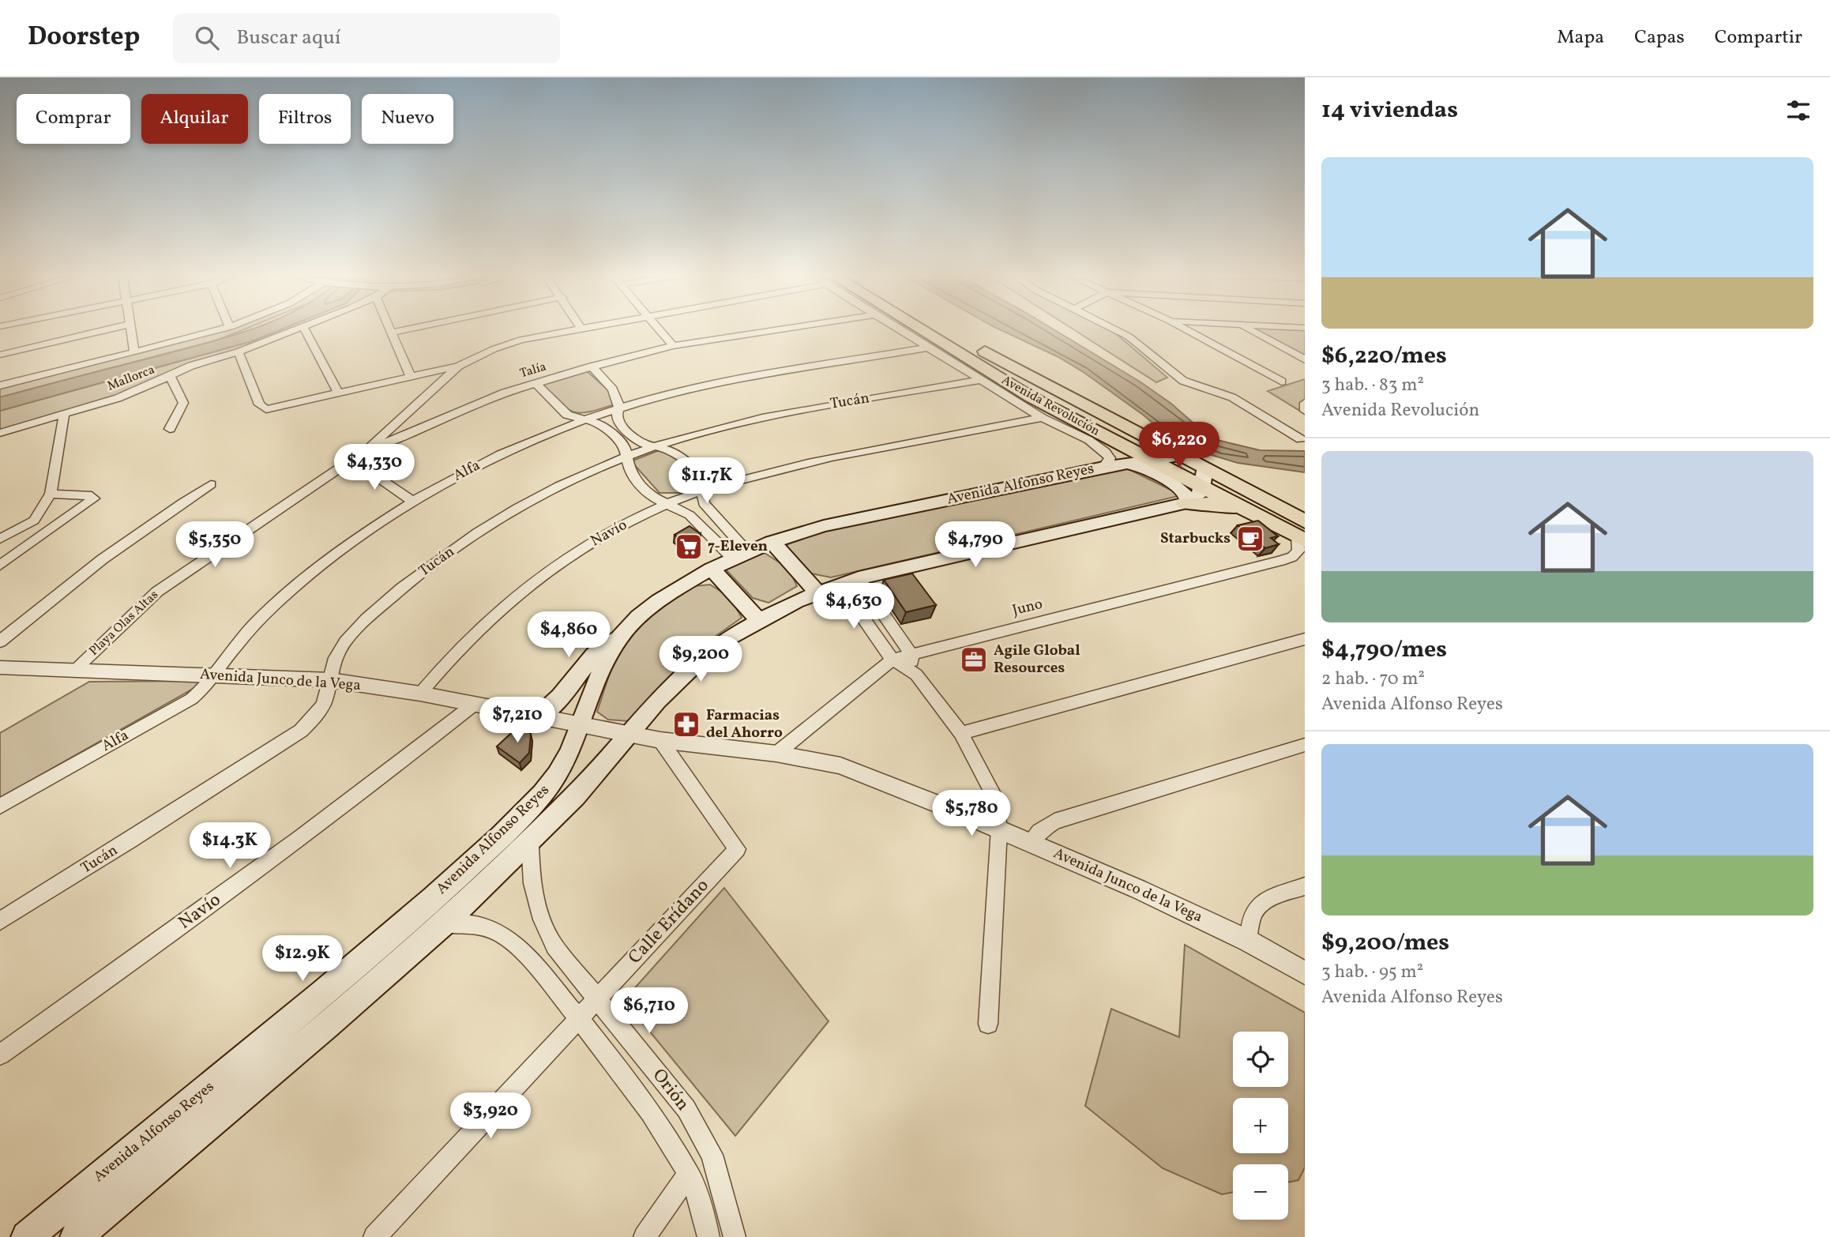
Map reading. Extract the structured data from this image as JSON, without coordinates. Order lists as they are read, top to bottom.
{
  "streets": {
    "main road": ["Avenida Revolución", "Avenida Alfonso Reyes"],
    "street": [
      "Talía",
      "Mallorca",
      "Tucán",
      "Alfa",
      "Navío",
      "Juno",
      "Playa Olas Altas",
      "Avenida Junco de la Vega",
      "Calle Erídano",
      "Orión"
    ]
  },
  "crossings": [
    ["Talía", "Playa Olas Altas"],
    ["Tucán", "Avenida Junco de la Vega"],
    ["Avenida Revolución", "Avenida Alfonso Reyes"],
    ["Avenida Revolución", "Juno"],
    ["Alfa", "Avenida Junco de la Vega"],
    ["Avenida Alfonso Reyes", "Avenida Junco de la Vega"],
    ["Avenida Alfonso Reyes", "Orión"],
    ["Navío", "Avenida Junco de la Vega"],
    ["Juno", "Avenida Junco de la Vega"],
    ["Playa Olas Altas", "Avenida Junco de la Vega"],
    ["Avenida Junco de la Vega", "Calle Erídano"],
    ["Calle Erídano", "Orión"]
  ],
  "places": {
    "cafe": ["Starbucks"],
    "supermarket": ["7-Eleven"],
    "office": ["Agile Global Resources"],
    "pharmacy": ["Farmacias del Ahorro"]
  },
  "page": {
    "header": "Doorstep",
    "search": "Buscar aquí",
    "nav": ["Mapa", "Capas", "Compartir"],
    "heading": "14 viviendas",
    "chip": [
      "Comprar",
      "Alquilar",
      "Filtros",
      "Nuevo"
    ],
    "list": [
      {
        "name": "$6,220/mes",
        "note": "3 hab. · 83 m² · Avenida Revolución"
      },
      {
        "name": "$4,790/mes",
        "note": "2 hab. · 70 m² · Avenida Alfonso Reyes"
      },
      {
        "name": "$9,200/mes",
        "note": "3 hab. · 95 m² · Avenida Alfonso Reyes"
      }
    ],
    "price": [
      "$6,220",
      "$4,330",
      "$11.7K",
      "$5,350",
      "$4,790",
      "$4,630",
      "$4,860",
      "$9,200",
      "$7,210",
      "$5,780",
      "$14.3K",
      "$12.9K",
      "$6,710",
      "$3,920"
    ],
    "map_buttons": ["+", "−"]
  }
}
